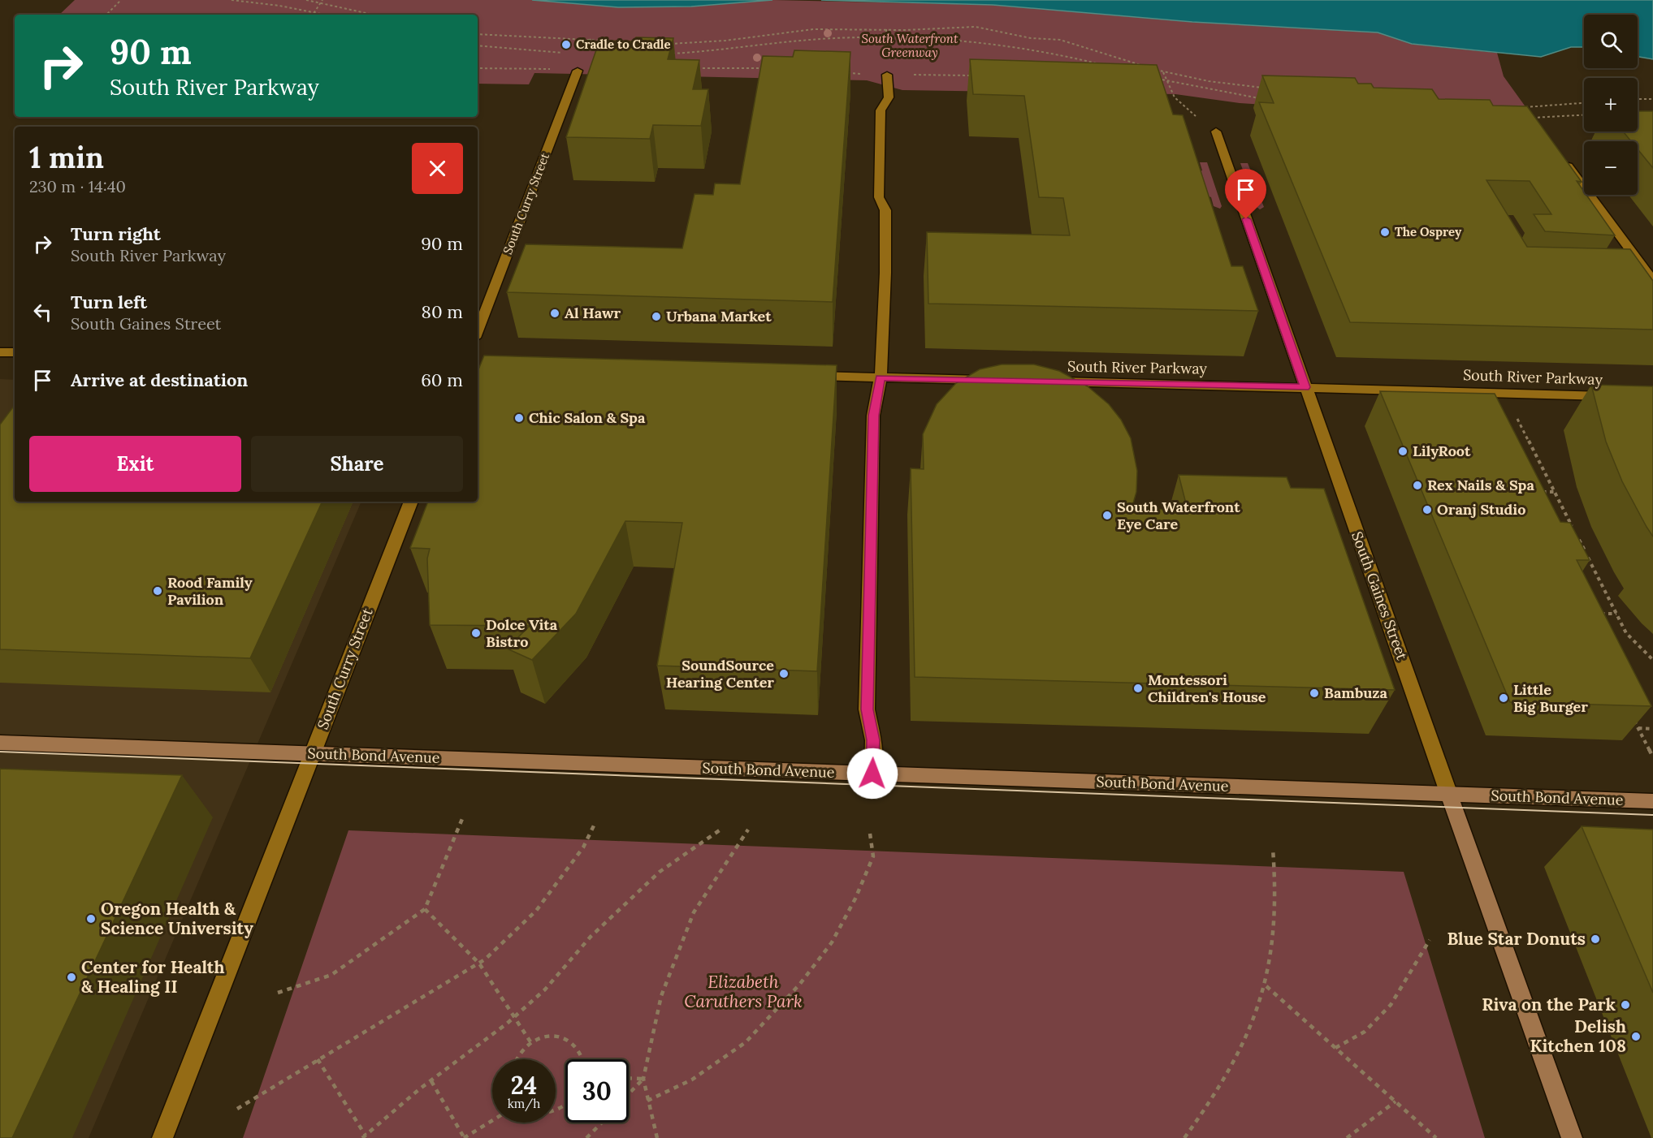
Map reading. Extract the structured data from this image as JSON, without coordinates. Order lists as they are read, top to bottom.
{
  "streets": {
    "street": [
      "South Curry Street",
      "South River Parkway",
      "South Gaines Street",
      "South Bond Avenue"
    ]
  },
  "crossings": [
    ["South Curry Street", "South Bond Avenue"],
    ["South River Parkway", "South Gaines Street"],
    ["South Gaines Street", "South Bond Avenue"]
  ],
  "parks": ["South Waterfront Greenway", "Elizabeth Caruthers Park"],
  "places": [
    "Cradle to Cradle",
    "The Osprey",
    "Al Hawr",
    "Urbana Market",
    "Chic Salon & Spa",
    "LilyRoot",
    "Rex Nails & Spa",
    "Oranj Studio",
    "South Waterfront Eye Care",
    "Rood Family Pavilion",
    "Dolce Vita Bistro",
    "SoundSource Hearing Center",
    "Montessori Children's House",
    "Bambuza",
    "Little Big Burger",
    "Oregon Health & Science University",
    "Blue Star Donuts",
    "Center for Health & Healing II",
    "Riva on the Park",
    "Delish Kitchen 108"
  ],
  "page": {
    "map_buttons": ["+", "−"],
    "turn": ["90 m", "South River Parkway"],
    "heading": ["1 min", "230 m · 14:40"],
    "list": [
      {
        "name": "Turn right",
        "note": "South River Parkway",
        "value": "90 m"
      },
      {
        "name": "Turn left",
        "note": "South Gaines Street",
        "value": "80 m"
      },
      {
        "name": "Arrive at destination",
        "value": "60 m"
      }
    ],
    "buttons": ["Exit", "Share"],
    "speed": "24 km/h",
    "limit": "30"
  }
}
